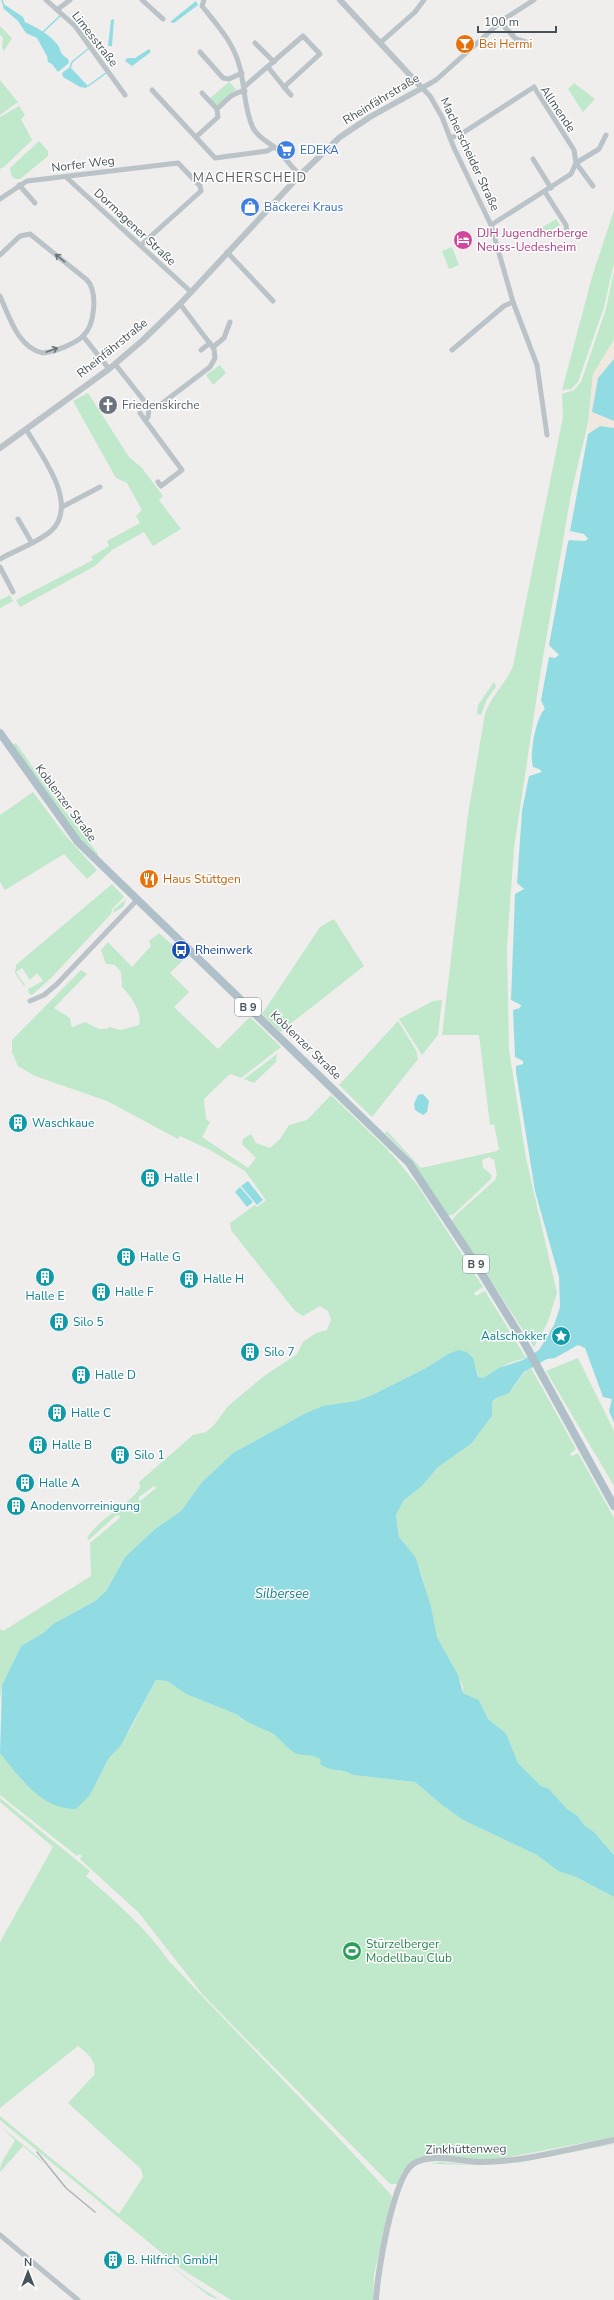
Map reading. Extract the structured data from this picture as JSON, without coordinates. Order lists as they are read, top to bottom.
{
  "streets": {
    "main road": ["Koblenzer Straße", "B 9"],
    "street": [
      "Limesstraße",
      "Rheinfährstraße",
      "Allmende",
      "Macherscheider Straße",
      "Norfer Weg",
      "Dormagener Straße",
      "Zinkhüttenweg"
    ]
  },
  "crossings": [
    ["Rheinfährstraße", "Macherscheider Straße"],
    ["Rheinfährstraße", "Dormagener Straße"],
    ["Allmende", "Macherscheider Straße"],
    ["Norfer Weg", "Dormagener Straße"]
  ],
  "districts": ["MACHERSCHEID"],
  "water": ["Silbersee"],
  "places": {
    "bar": ["Bei Hermi"],
    "supermarket": ["EDEKA"],
    "shop": ["Bäckerei Kraus"],
    "hotel": ["DJH Jugendherberge Neuss-Uedesheim"],
    "church": ["Friedenskirche"],
    "restaurant": ["Haus Stüttgen"],
    "bus stop": ["Rheinwerk"],
    "building": [
      "Waschkaue",
      "Halle I",
      "Halle G",
      "Halle E",
      "Halle H",
      "Halle F",
      "Silo 5",
      "Silo 7",
      "Halle D",
      "Halle C",
      "Halle B",
      "Silo 1",
      "Halle A",
      "Anodenvorreinigung",
      "B. Hilfrich GmbH"
    ],
    "place": ["Aalschokker"],
    "sports": ["Stürzelberger Modellbau Club"]
  },
  "scale_bar": "100 m",
  "north": "top"
}
